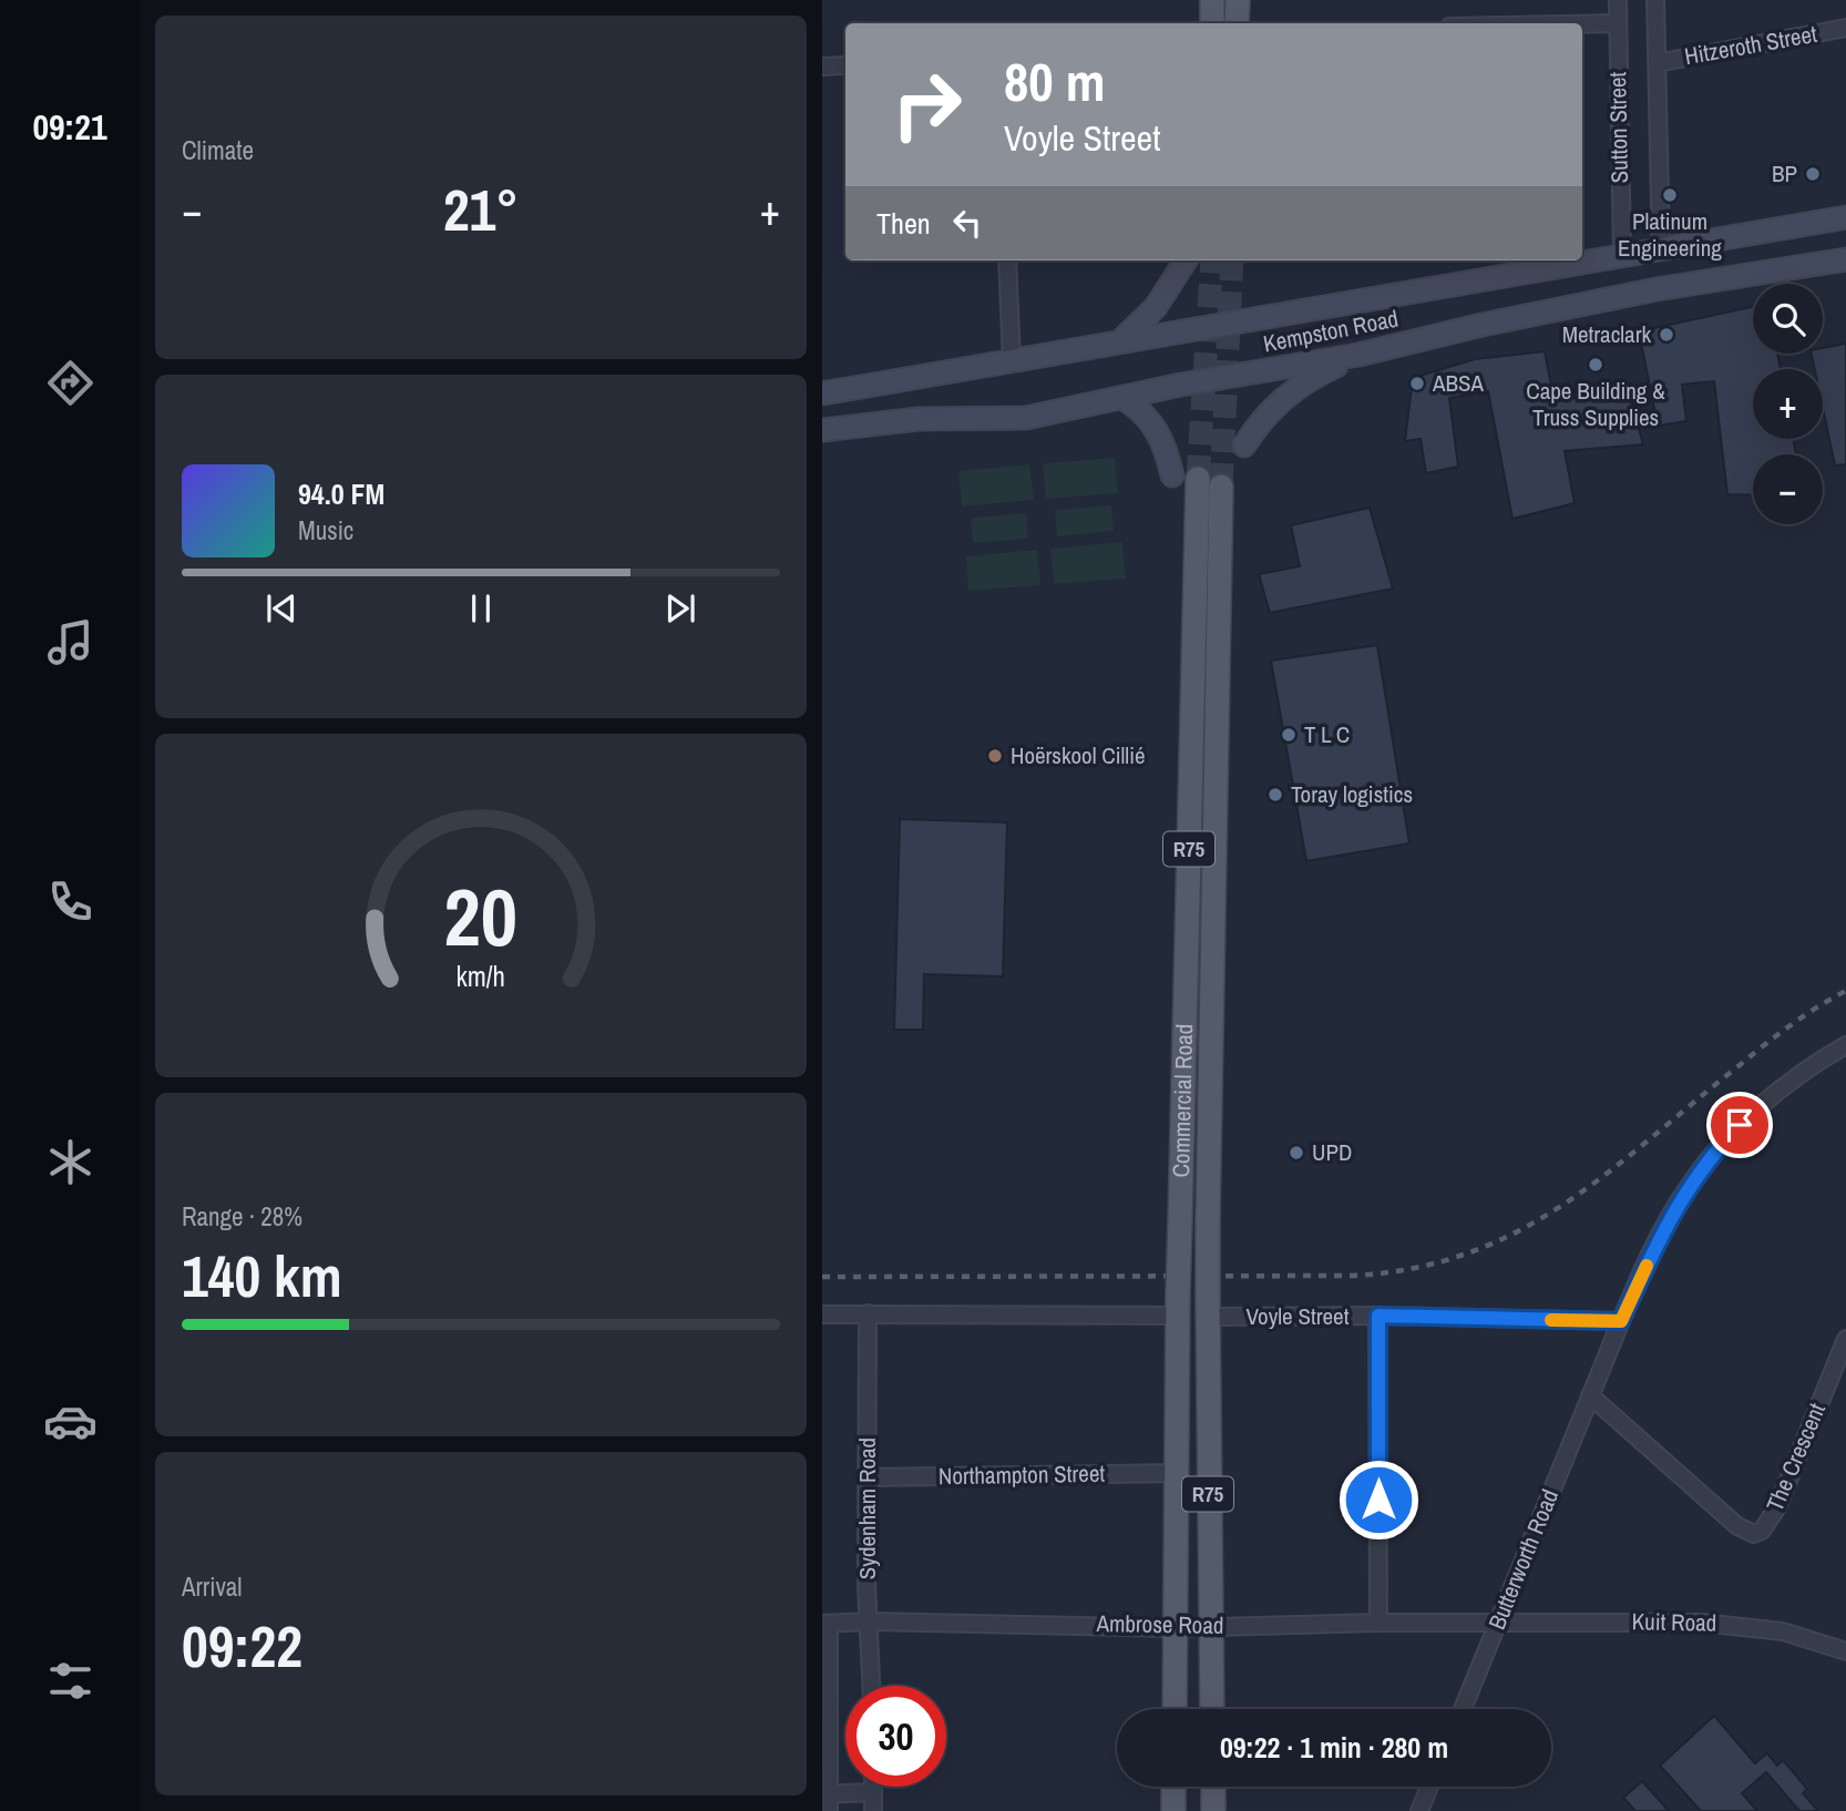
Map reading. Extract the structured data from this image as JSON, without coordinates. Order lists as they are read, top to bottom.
{
  "streets": {
    "main road": ["Kempston Road", "R75", "Commercial Road"],
    "street": [
      "Hitzeroth Street",
      "Sutton Street",
      "Voyle Street",
      "The Crescent",
      "Northampton Street",
      "Sydenham Road",
      "Butterworth Road",
      "Kuit Road",
      "Ambrose Road"
    ]
  },
  "crossings": [
    ["Hitzeroth Street", "Sutton Street"],
    ["Sutton Street", "Kempston Road"],
    ["Commercial Road", "Voyle Street"],
    ["Commercial Road", "Northampton Street"],
    ["Commercial Road", "Ambrose Road"],
    ["Voyle Street", "Butterworth Road"],
    ["The Crescent", "Butterworth Road"],
    ["Northampton Street", "Sydenham Road"],
    ["Sydenham Road", "Ambrose Road"],
    ["Butterworth Road", "Kuit Road"],
    ["Butterworth Road", "Ambrose Road"],
    ["Kuit Road", "Ambrose Road"]
  ],
  "places": [
    "BP",
    "Platinum Engineering",
    "Metraclark",
    "Cape Building & Truss Supplies",
    "ABSA",
    "T L C",
    "Hoërskool Cillié",
    "Toray logistics",
    "UPD"
  ],
  "page": {
    "tabs": "09:21",
    "tile": [
      "Climate",
      ["Range · 28%", "140 km"],
      ["Arrival", "09:22"]
    ],
    "turn": ["80 m", "Voyle Street"],
    "heat": ["−", "21°", "+"],
    "then": "Then",
    "map_buttons": ["+", "−"],
    "song": ["94.0 FM", "Music"],
    "limit": "30",
    "trip": "09:22 · 1 min · 280 m",
    "gauge": ["20", "km/h"]
  }
}
